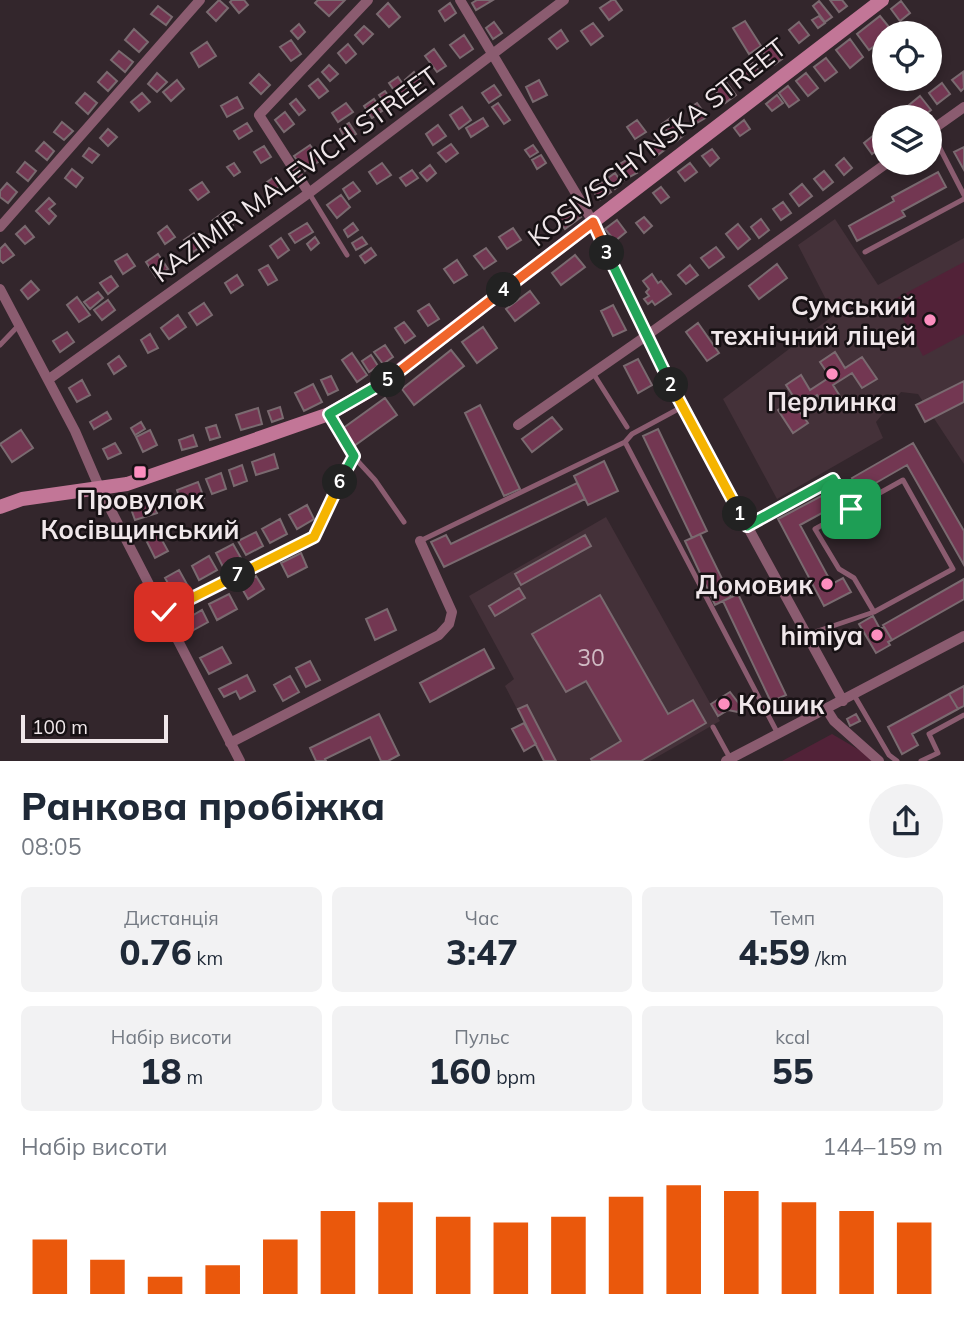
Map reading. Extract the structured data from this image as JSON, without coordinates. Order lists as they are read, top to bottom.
{
  "streets": {
    "street": ["KOSIVSCHYNSKA STREET", "KAZIMIR MALEVICH STREET"]
  },
  "places": {
    "other": [
      "Сумський технічний ліцей",
      "Перлинка",
      "Домовик",
      "himiya",
      "Кошик"
    ],
    "transit": ["Провулок Косівщинський"]
  },
  "house_numbers": ["30"],
  "scale_bar": "100 m",
  "page": {
    "pins": [
      "3",
      "4",
      "5",
      "2",
      "6",
      "1",
      "7"
    ],
    "scale": "100 m",
    "heading": ["Ранкова пробіжка", "08:05"],
    "stats": [
      ["Дистанція", "0.76 km"],
      ["Час", "3:47"],
      ["Темп", "4:59 /km"],
      ["Набір висоти", "18 m"],
      ["Пульс", "160 bpm"],
      ["kcal", "55"]
    ],
    "chart": ["Набір висоти", "144–159 m"]
  }
}
